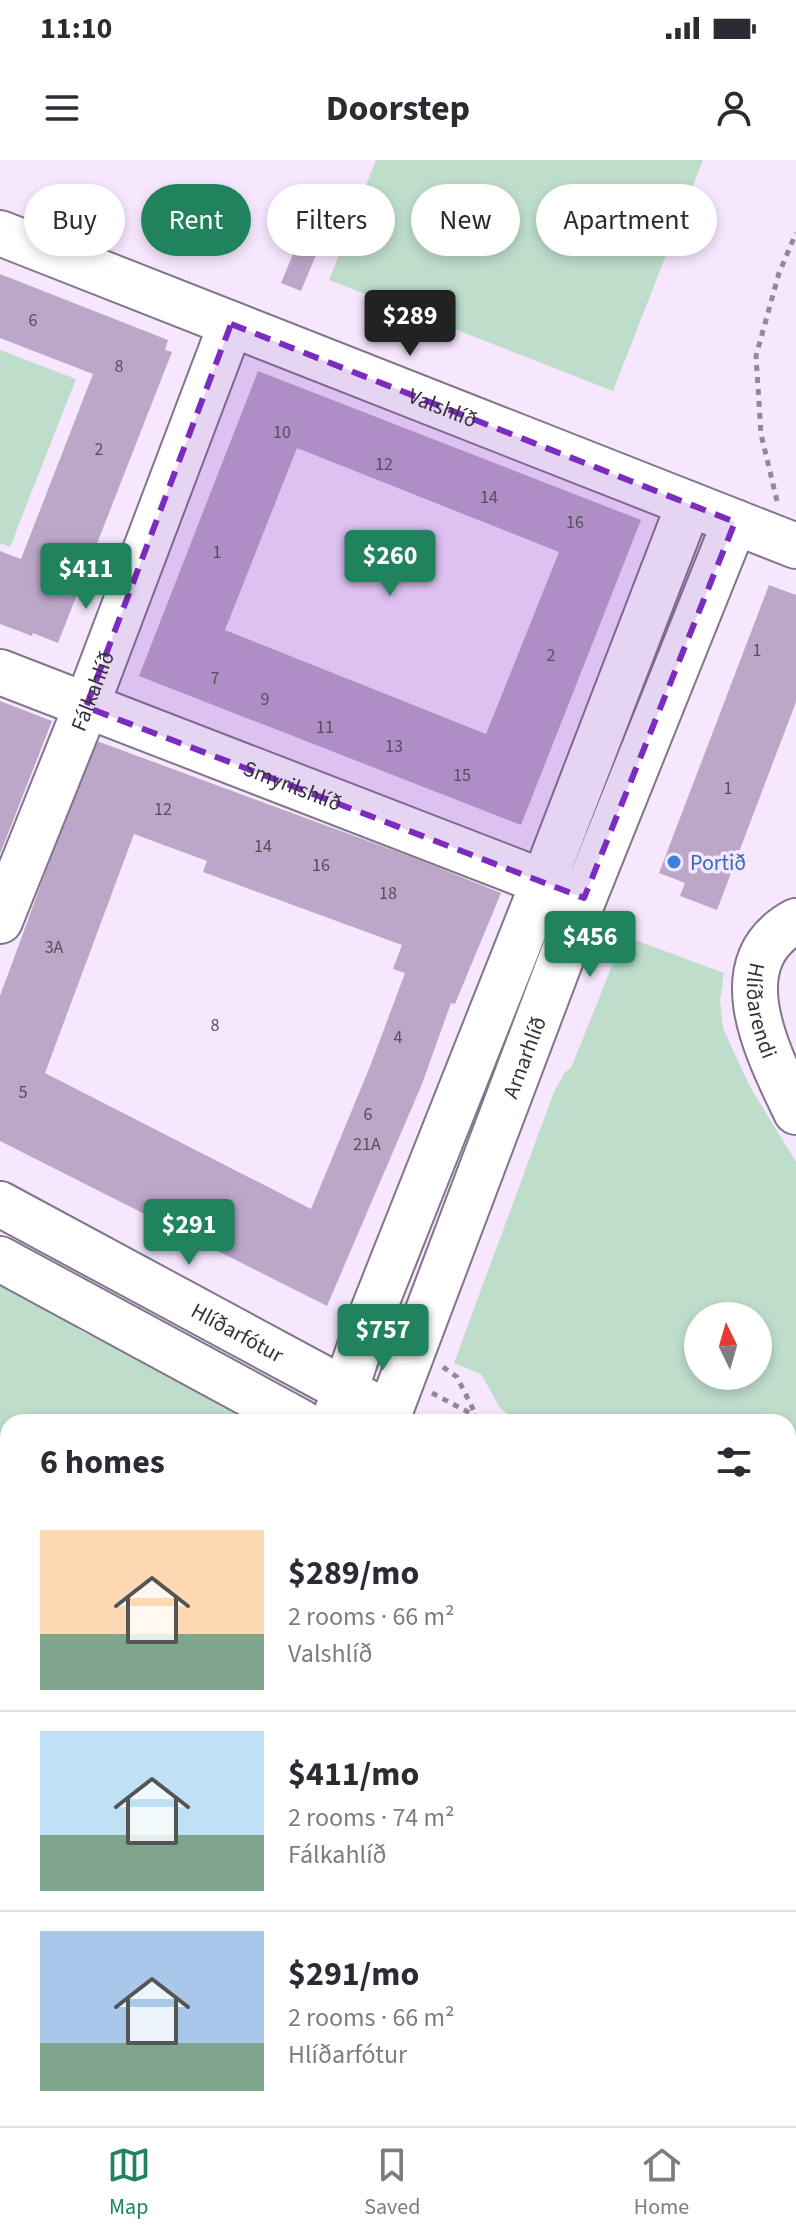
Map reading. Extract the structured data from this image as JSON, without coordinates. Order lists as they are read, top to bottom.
{
  "streets": {
    "street": [
      "Valshlíð",
      "Fálkahlíð",
      "Smyrilshlíð",
      "Hlíðarendi",
      "Arnarhlíð",
      "Hlíðarfótur"
    ]
  },
  "crossings": [
    ["Valshlíð", "Fálkahlíð"],
    ["Valshlíð", "Arnarhlíð"],
    ["Fálkahlíð", "Smyrilshlíð"],
    ["Smyrilshlíð", "Arnarhlíð"],
    ["Arnarhlíð", "Hlíðarfótur"]
  ],
  "places": ["Portið"],
  "house_numbers": [
    "6",
    "8",
    "10",
    "2",
    "12",
    "14",
    "16",
    "1",
    "1",
    "2",
    "7",
    "9",
    "11",
    "13",
    "15",
    "1",
    "12",
    "14",
    "16",
    "18",
    "3A",
    "8",
    "4",
    "5",
    "6",
    "21A"
  ],
  "north": "top",
  "page": {
    "status": "11:10",
    "header": "Doorstep",
    "chip": [
      "Buy",
      "Rent",
      "Filters",
      "New",
      "Apartment"
    ],
    "price": [
      "$289",
      "$260",
      "$411",
      "$456",
      "$291",
      "$757"
    ],
    "heading": "6 homes",
    "list": [
      {
        "name": "$289/mo",
        "note": "2 rooms · 66 m² · Valshlíð"
      },
      {
        "name": "$411/mo",
        "note": "2 rooms · 74 m² · Fálkahlíð"
      },
      {
        "name": "$291/mo",
        "note": "2 rooms · 66 m² · Hlíðarfótur"
      }
    ],
    "tabs": ["Map", "Saved", "Home"]
  }
}
